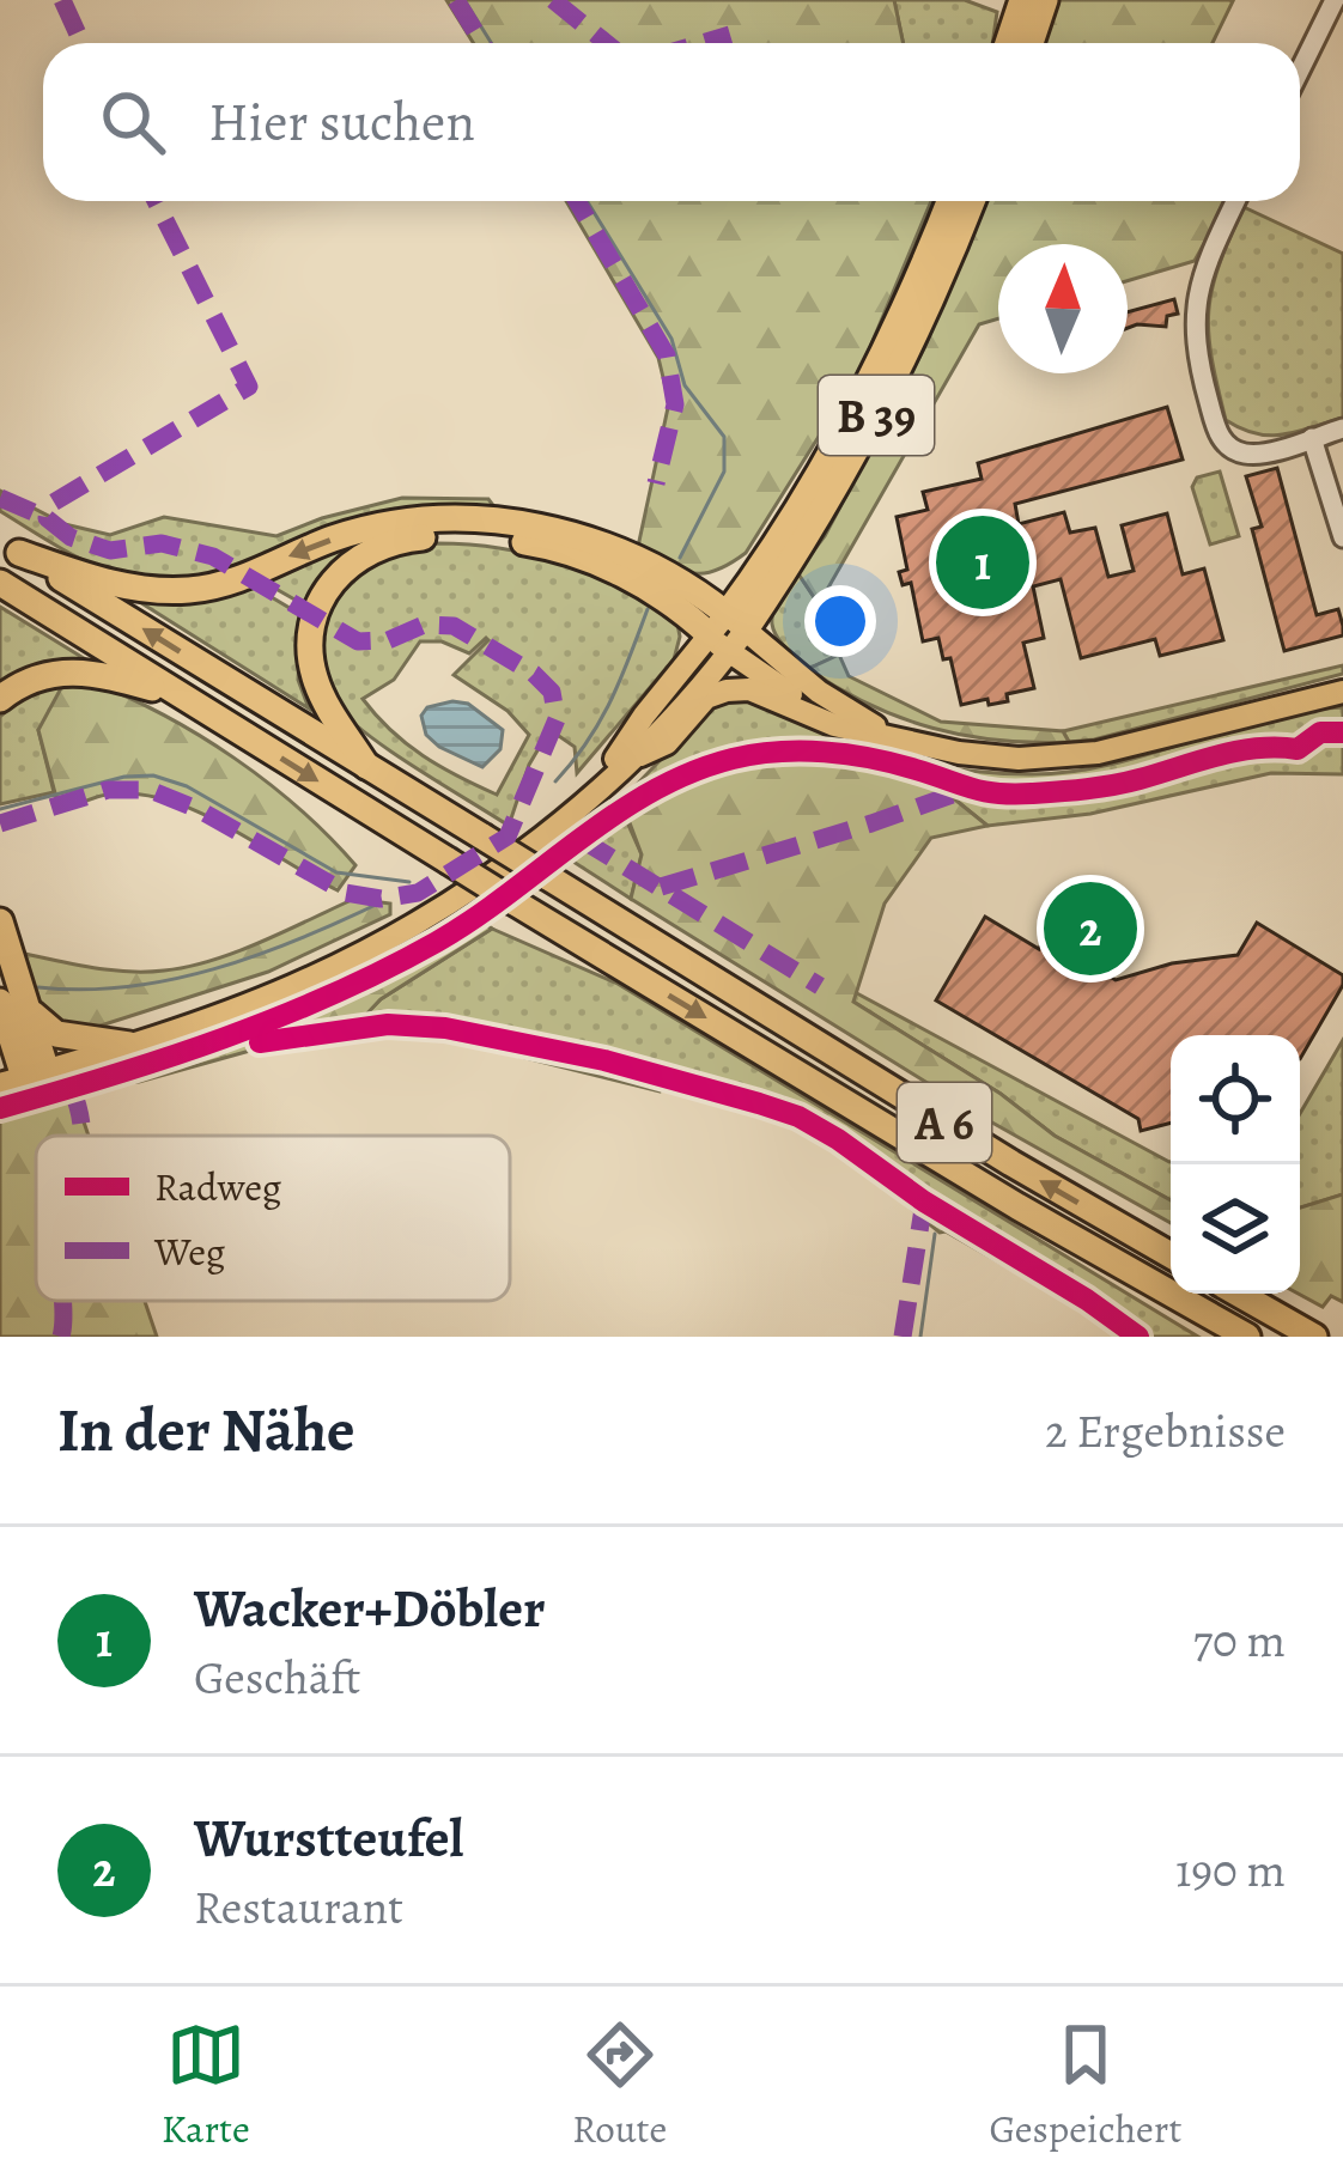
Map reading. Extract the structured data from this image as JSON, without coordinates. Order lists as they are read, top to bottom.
{
  "streets": {
    "highway": ["B 39", "A 6"]
  },
  "legend": ["Radweg", "Weg"],
  "north": "top",
  "page": {
    "search": "Hier suchen",
    "pins": ["1", "2"],
    "heading": ["In der Nähe", "2 Ergebnisse"],
    "list": [
      {
        "mark": "1",
        "name": "Wacker+Döbler",
        "note": "Geschäft",
        "value": "70 m"
      },
      {
        "mark": "2",
        "name": "Wurstteufel",
        "note": "Restaurant",
        "value": "190 m"
      }
    ],
    "nav": ["Karte", "Route", "Gespeichert"]
  }
}
